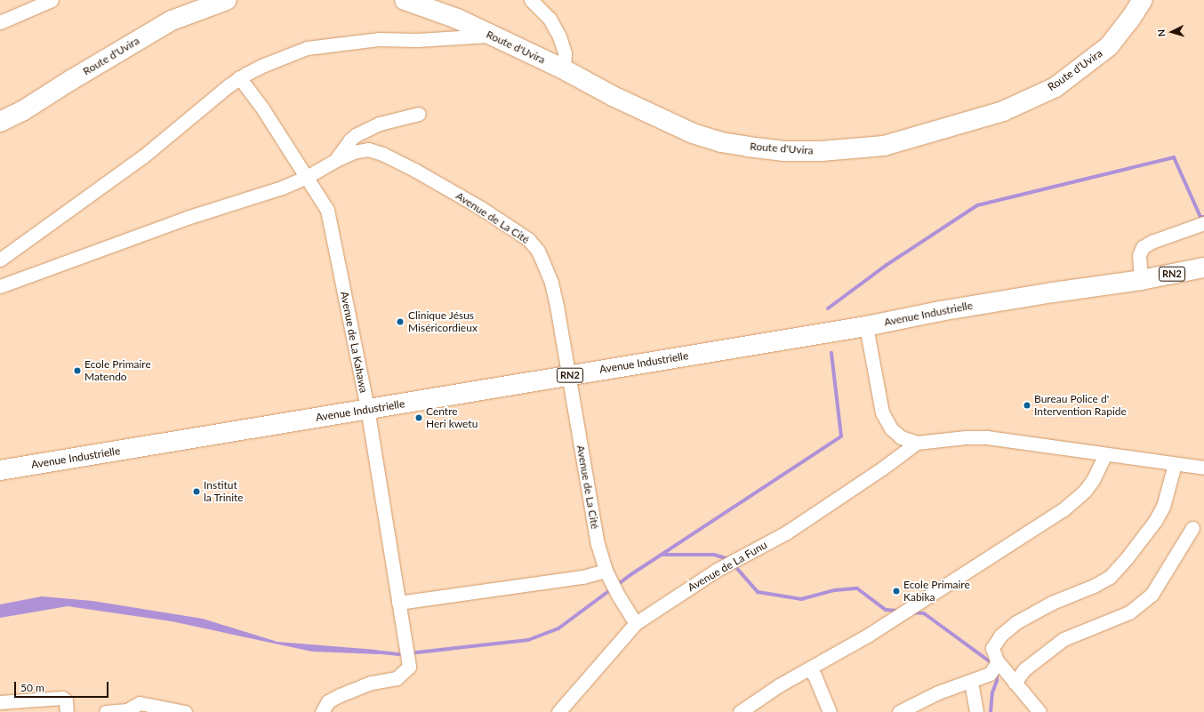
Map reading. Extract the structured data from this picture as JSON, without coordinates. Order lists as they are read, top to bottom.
{
  "streets": {
    "main road": ["Route d'Uvira", "RN2", "Avenue Industrielle"],
    "street": ["Avenue de La Cité", "Avenue de La Kahawa", "Avenue de La Funu"]
  },
  "crossings": [
    ["Avenue de La Cité", "Avenue Industrielle"],
    ["Avenue de La Cité", "Avenue de La Kahawa"],
    ["Avenue de La Cité", "Avenue de La Funu"],
    ["RN2", "Avenue Industrielle"],
    ["Avenue Industrielle", "Avenue de La Kahawa"]
  ],
  "places": [
    "Clinique Jésus Miséricordieux",
    "Ecole Primaire Matendo",
    "Bureau Police d' Intervention Rapide",
    "Centre Heri kwetu",
    "Institut la Trinite",
    "Ecole Primaire Kabika"
  ],
  "scale_bar": "50 m",
  "north": "left"
}
